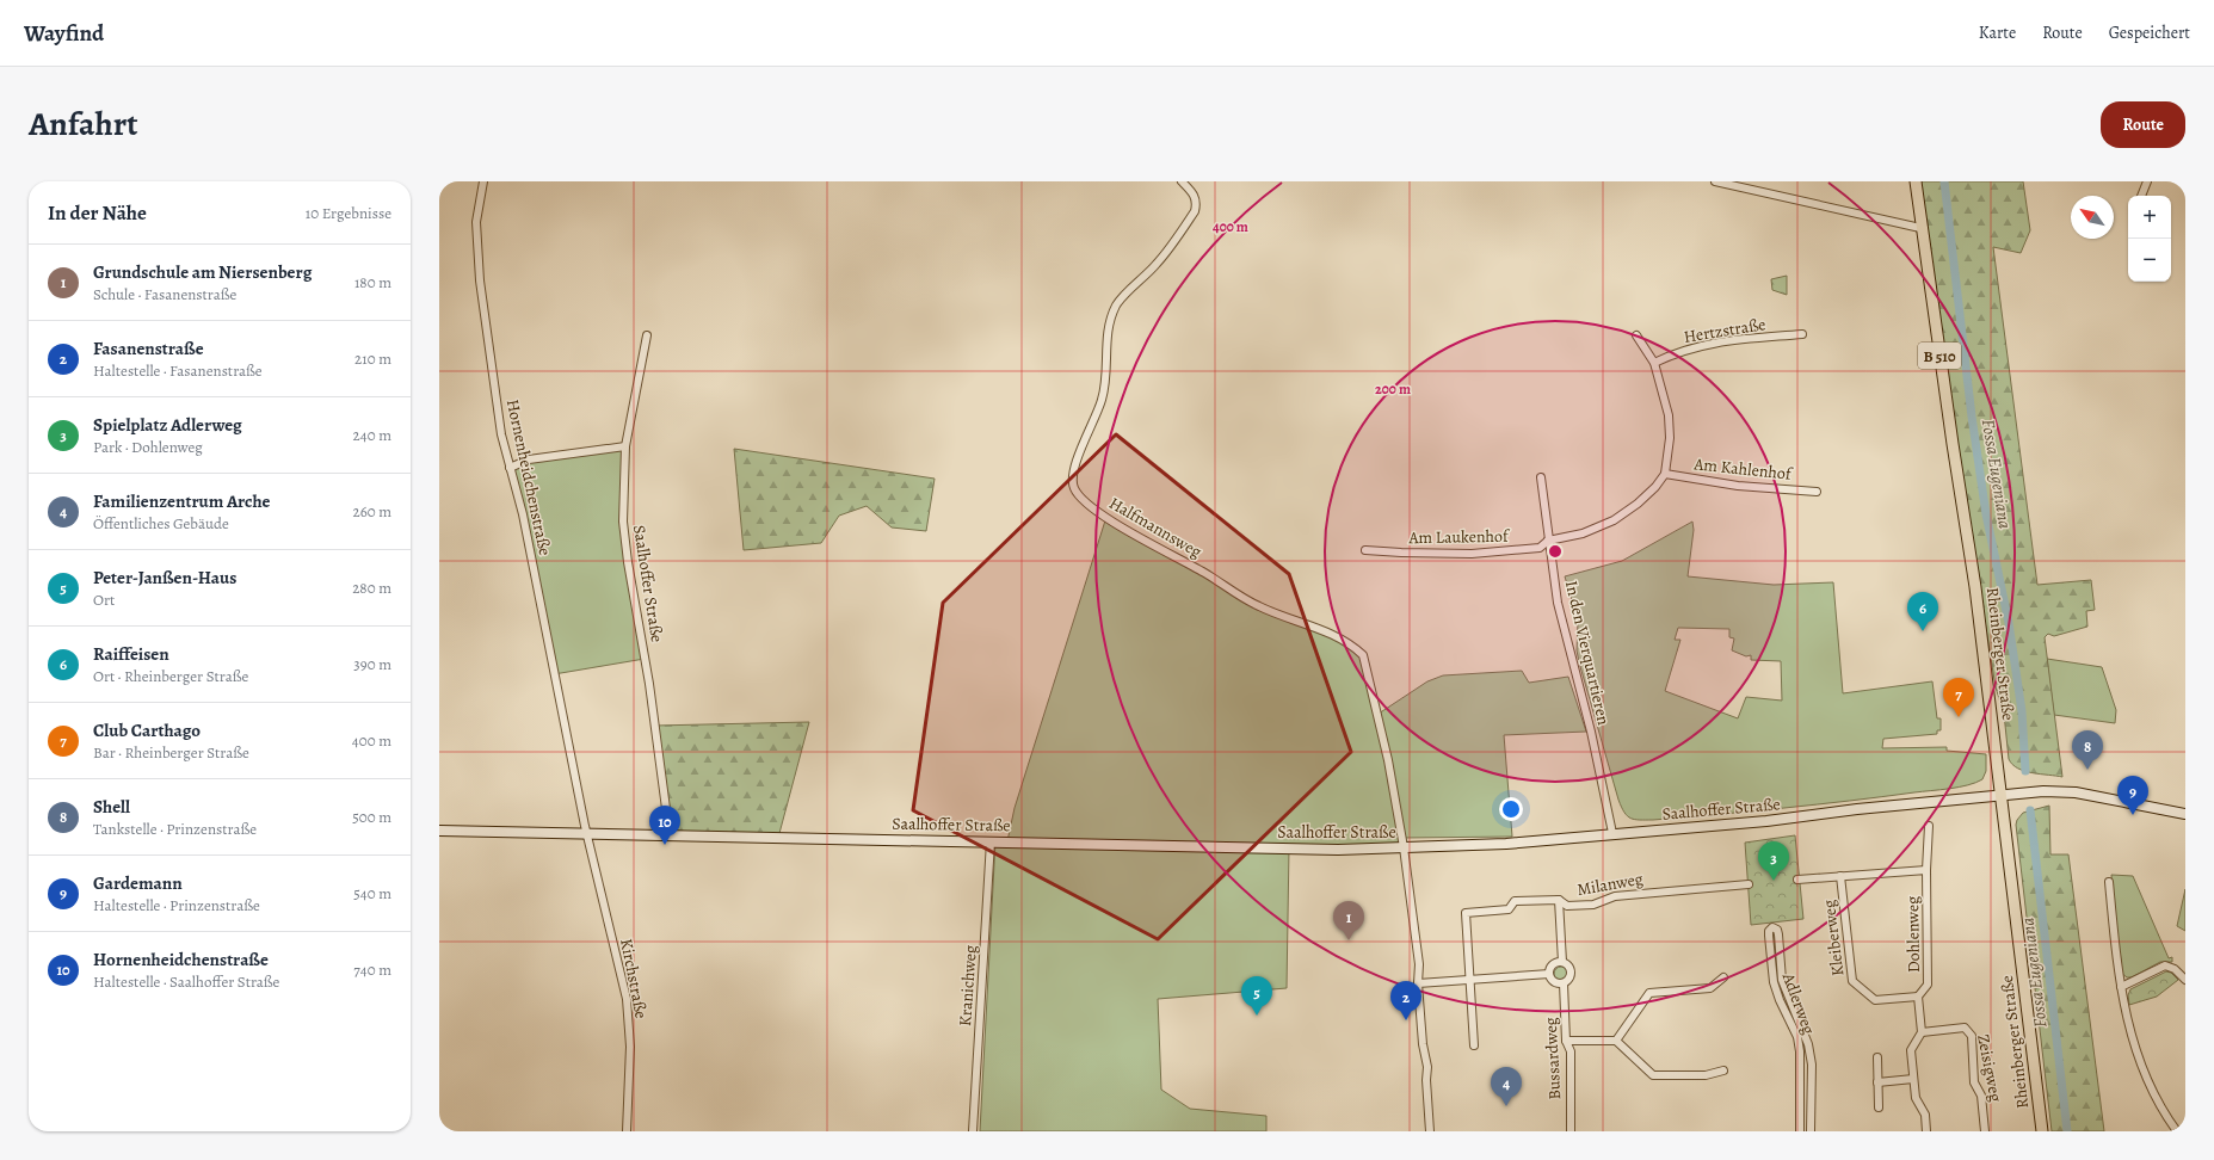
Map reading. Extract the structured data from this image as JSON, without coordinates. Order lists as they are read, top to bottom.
{
  "streets": {
    "main road": ["B 510", "Saalhoffer Straße", "Rheinberger Straße"],
    "street": [
      "Hertzstraße",
      "Am Kahlenhof",
      "Hornenheidchenstraße",
      "Halfmannsweg",
      "Am Laukenhof",
      "In den Vierquartieren",
      "Milanweg",
      "Dohlenweg",
      "Kleiberweg",
      "Kirchstraße",
      "Kranichweg",
      "Adlerweg",
      "Bussardweg",
      "Zeisigweg"
    ]
  },
  "crossings": [
    ["Am Kahlenhof", "Am Laukenhof"],
    ["Hornenheidchenstraße", "Saalhoffer Straße"],
    ["Hornenheidchenstraße", "Kirchstraße"],
    ["Halfmannsweg", "Saalhoffer Straße"],
    ["Am Laukenhof", "In den Vierquartieren"],
    ["Saalhoffer Straße", "In den Vierquartieren"],
    ["Saalhoffer Straße", "Rheinberger Straße"],
    ["Saalhoffer Straße", "Kirchstraße"],
    ["Saalhoffer Straße", "Kranichweg"],
    ["Dohlenweg", "Kleiberweg"],
    ["Dohlenweg", "Zeisigweg"]
  ],
  "water": ["Fossa Eugeniana"],
  "north": "top left",
  "page": {
    "header": "Wayfind",
    "nav": ["Karte", "Route", "Gespeichert"],
    "title": "Anfahrt",
    "buttons": "Route",
    "heading": ["In der Nähe", "10 Ergebnisse"],
    "map_buttons": ["+", "−"],
    "list": [
      {
        "mark": "1",
        "name": "Grundschule am Niersenberg",
        "note": "Schule · Fasanenstraße",
        "value": "180 m"
      },
      {
        "mark": "2",
        "name": "Fasanenstraße",
        "note": "Haltestelle · Fasanenstraße",
        "value": "210 m"
      },
      {
        "mark": "3",
        "name": "Spielplatz Adlerweg",
        "note": "Park · Dohlenweg",
        "value": "240 m"
      },
      {
        "mark": "4",
        "name": "Familienzentrum Arche",
        "note": "Öffentliches Gebäude",
        "value": "260 m"
      },
      {
        "mark": "5",
        "name": "Peter-Janßen-Haus",
        "note": "Ort",
        "value": "280 m"
      },
      {
        "mark": "6",
        "name": "Raiffeisen",
        "note": "Ort · Rheinberger Straße",
        "value": "390 m"
      },
      {
        "mark": "7",
        "name": "Club Carthago",
        "note": "Bar · Rheinberger Straße",
        "value": "400 m"
      },
      {
        "mark": "8",
        "name": "Shell",
        "note": "Tankstelle · Prinzenstraße",
        "value": "500 m"
      },
      {
        "mark": "9",
        "name": "Gardemann",
        "note": "Haltestelle · Prinzenstraße",
        "value": "540 m"
      },
      {
        "mark": "10",
        "name": "Hornenheidchenstraße",
        "note": "Haltestelle · Saalhoffer Straße",
        "value": "740 m"
      }
    ],
    "pins": [
      "6",
      "7",
      "8",
      "9",
      "10",
      "3",
      "1",
      "5",
      "2",
      "4"
    ]
  },
  "rings": ["400 m", "200 m"]
}
